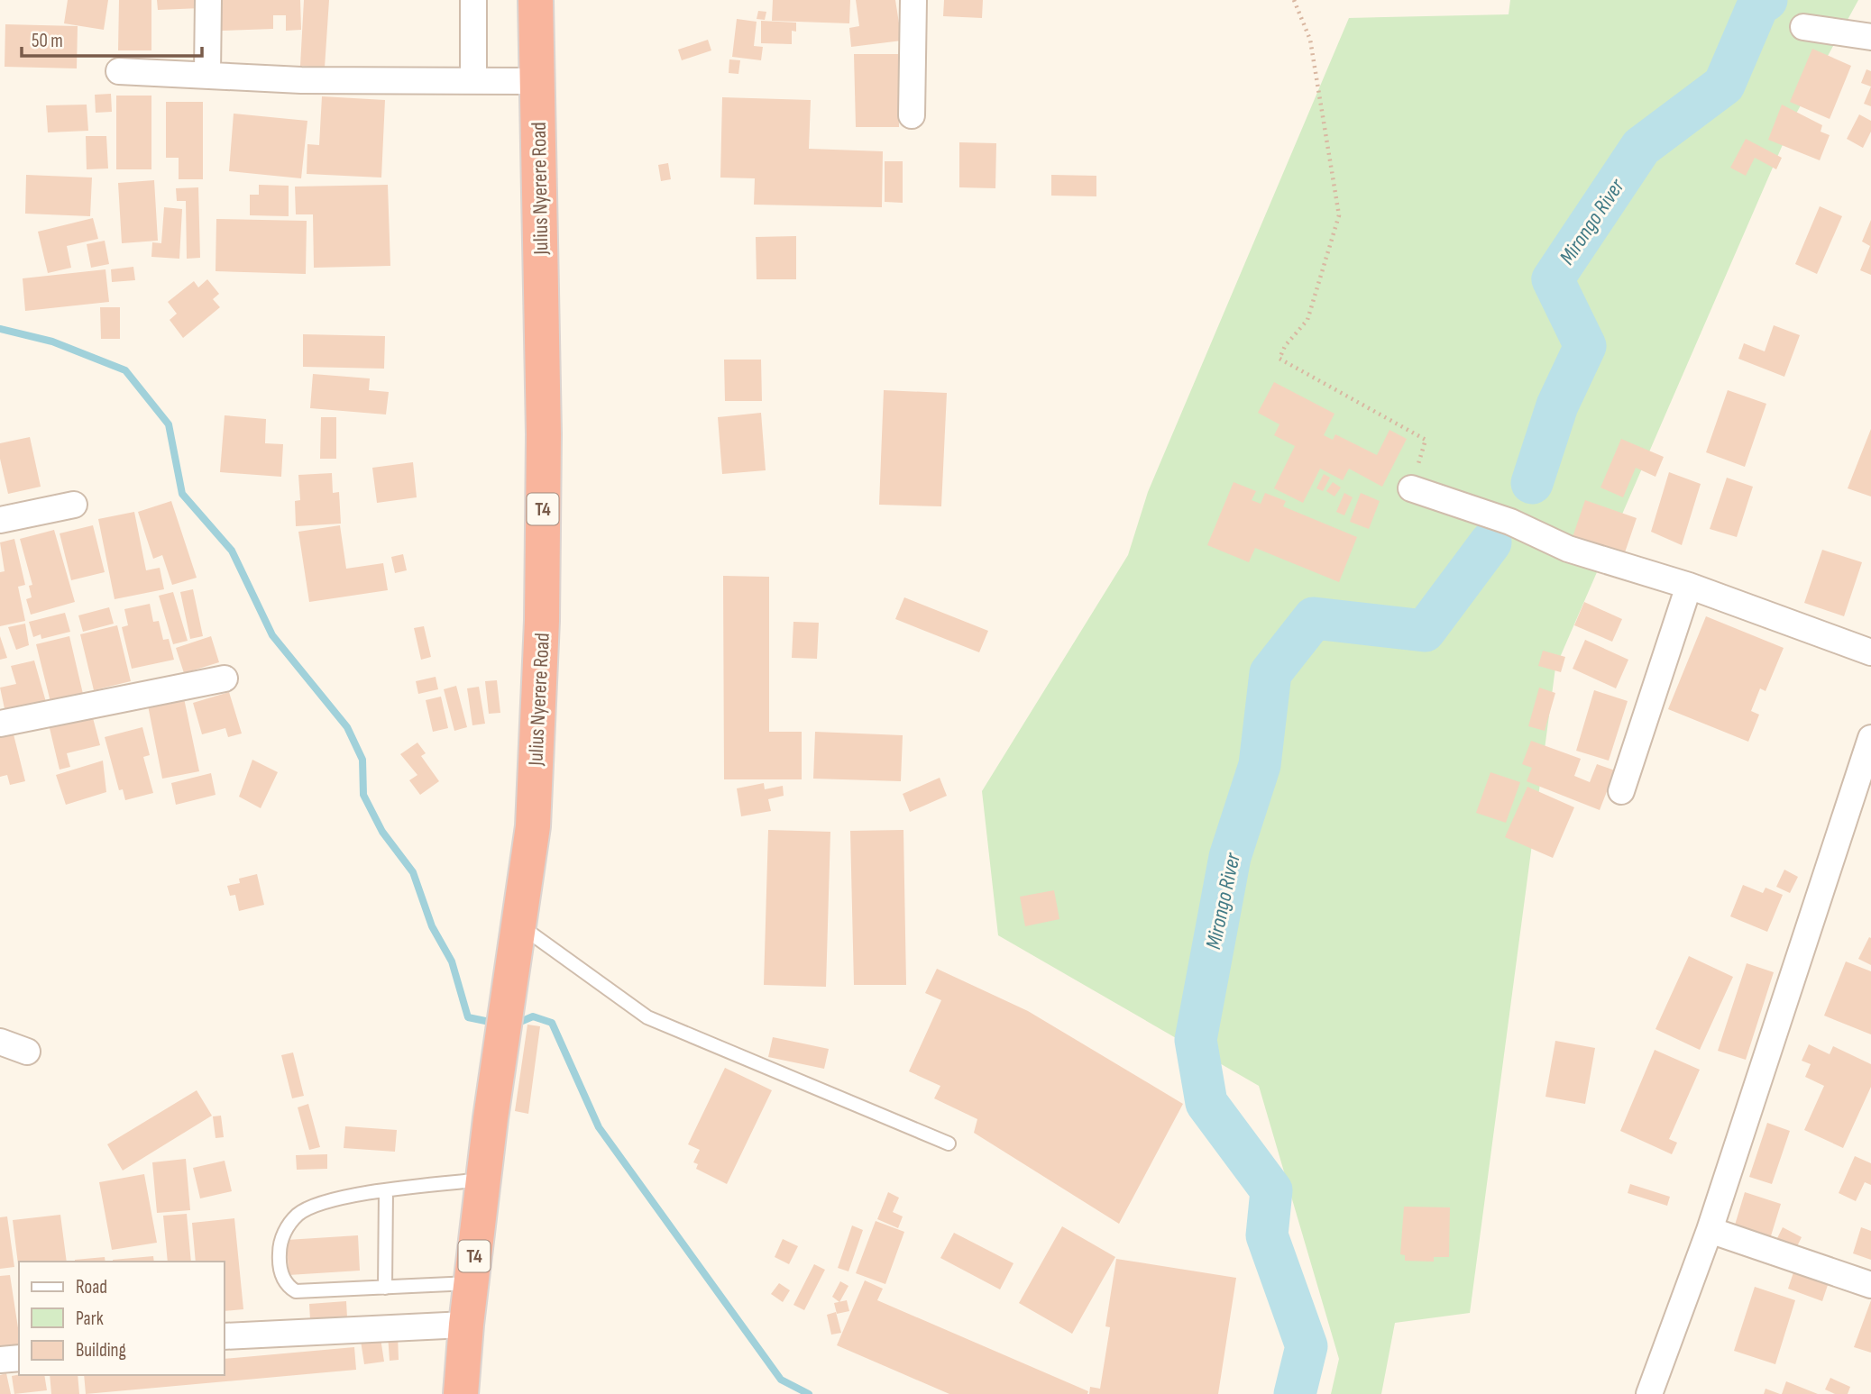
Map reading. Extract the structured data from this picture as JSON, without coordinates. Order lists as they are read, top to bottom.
{
  "streets": {
    "highway": ["Julius Nyerere Road", "T4"]
  },
  "water": ["Mirongo River"],
  "legend": ["Road", "Park", "Building"],
  "scale_bar": "50 m"
}
